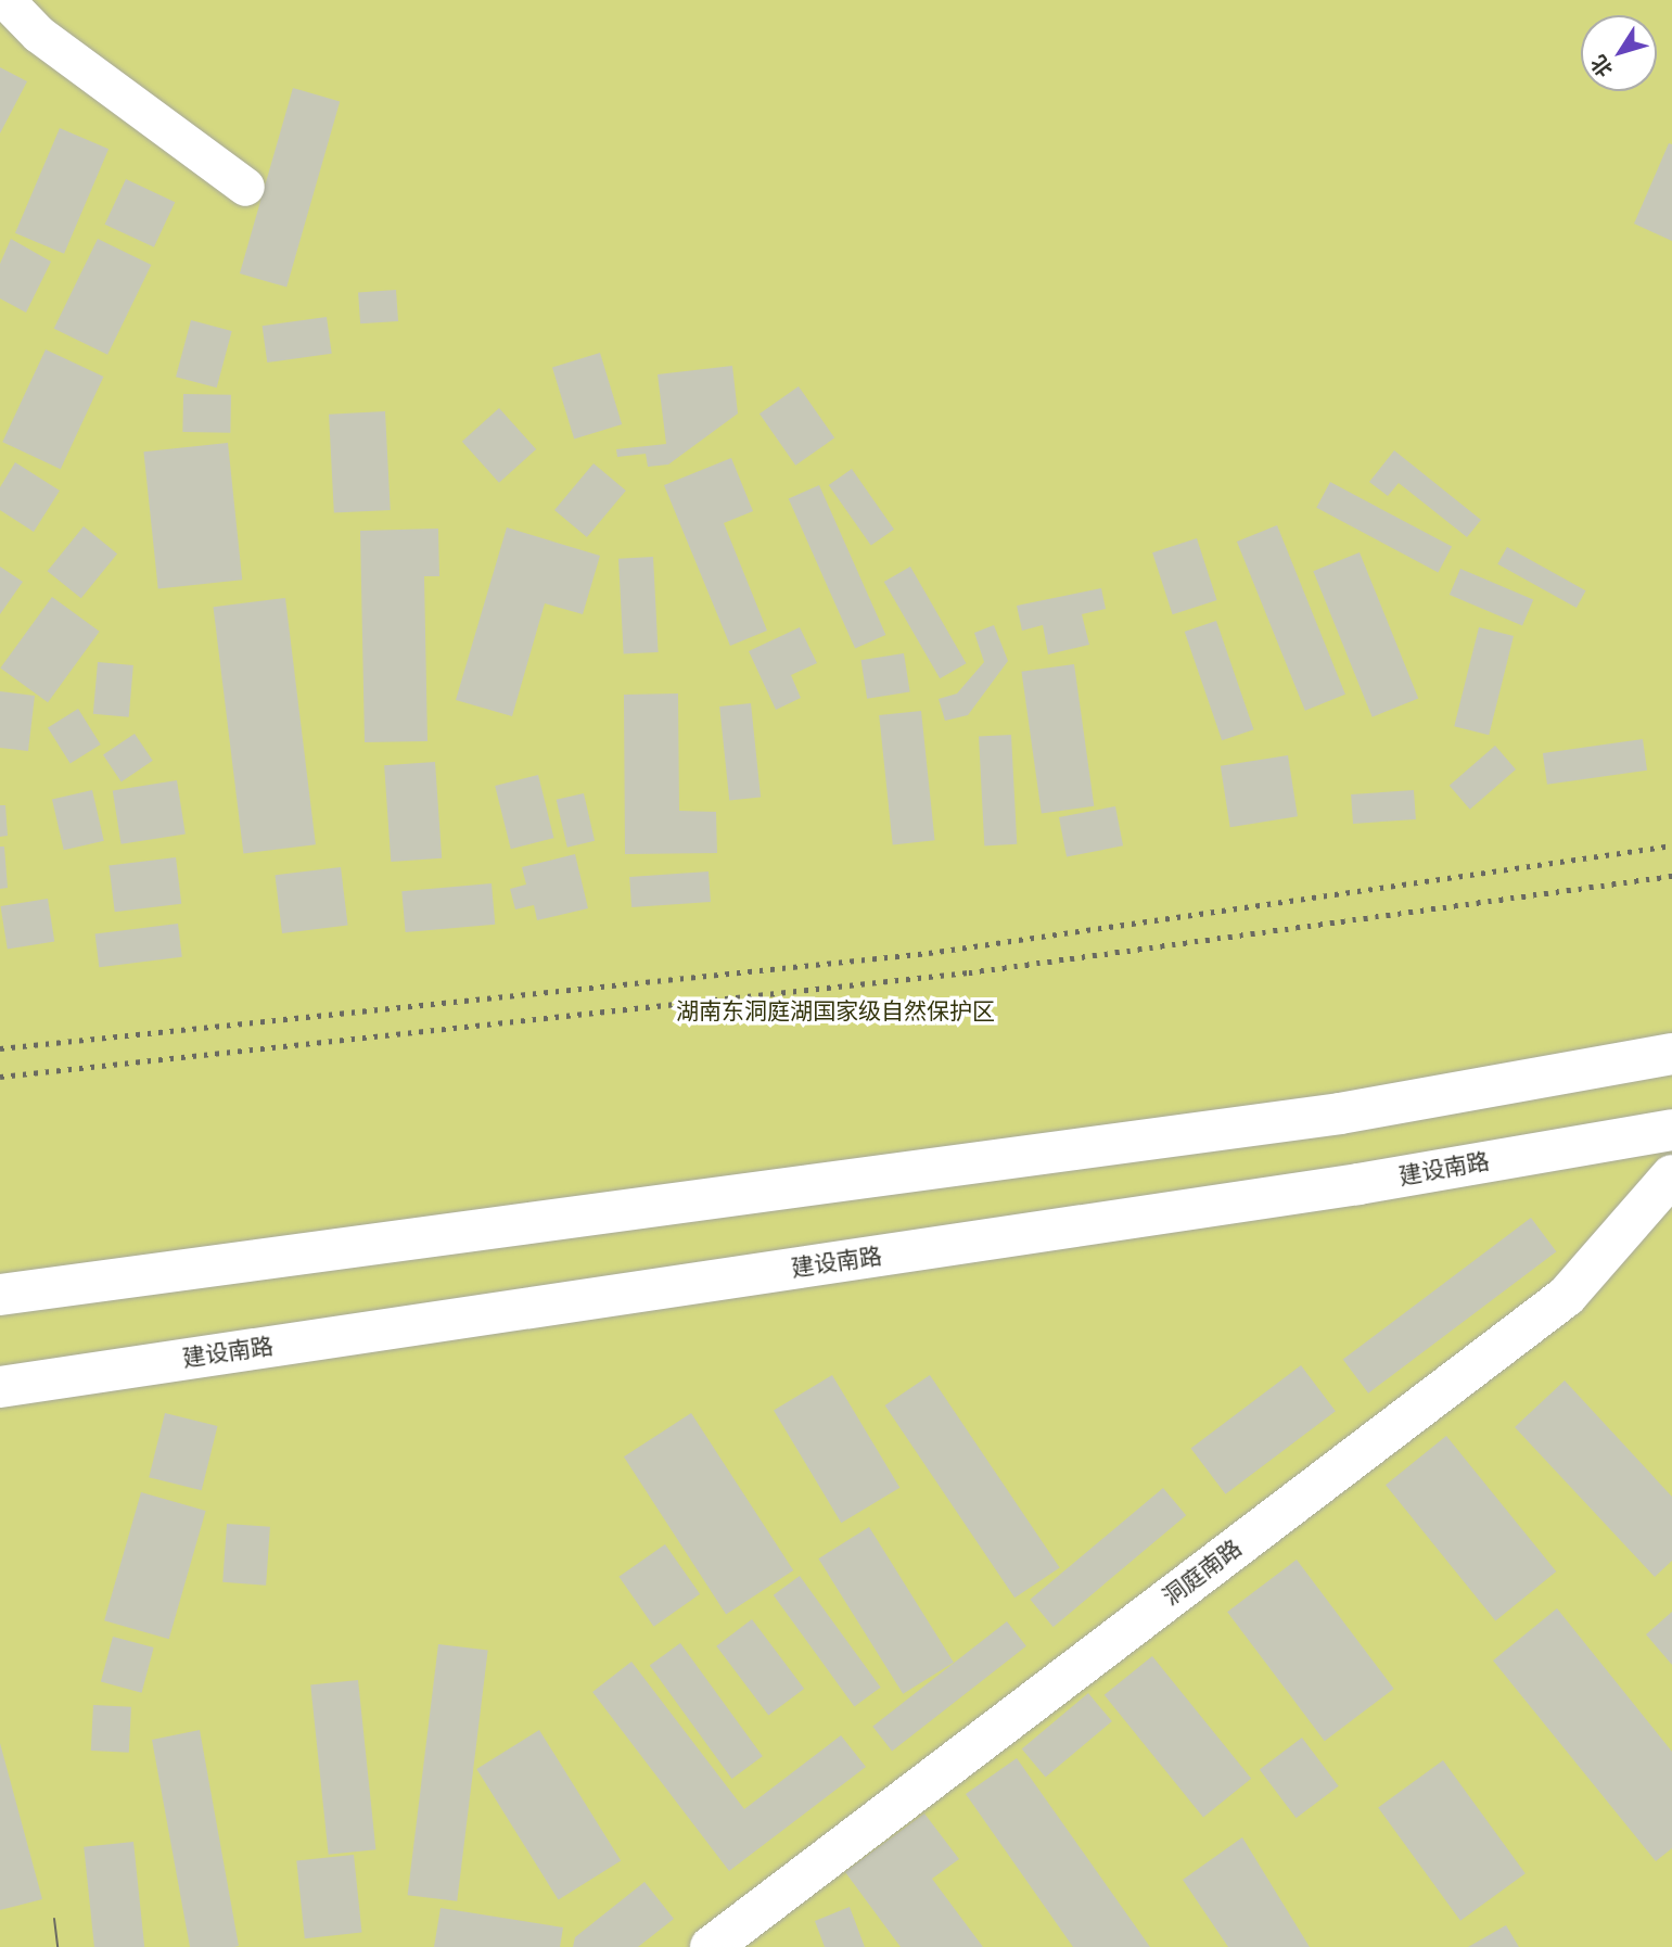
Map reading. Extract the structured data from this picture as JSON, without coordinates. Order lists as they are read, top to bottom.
{
  "streets": {
    "main road": ["建设南路", "洞庭南路"]
  },
  "parks": ["湖南东洞庭湖国家级自然保护区"],
  "north": "bottom left"
}
